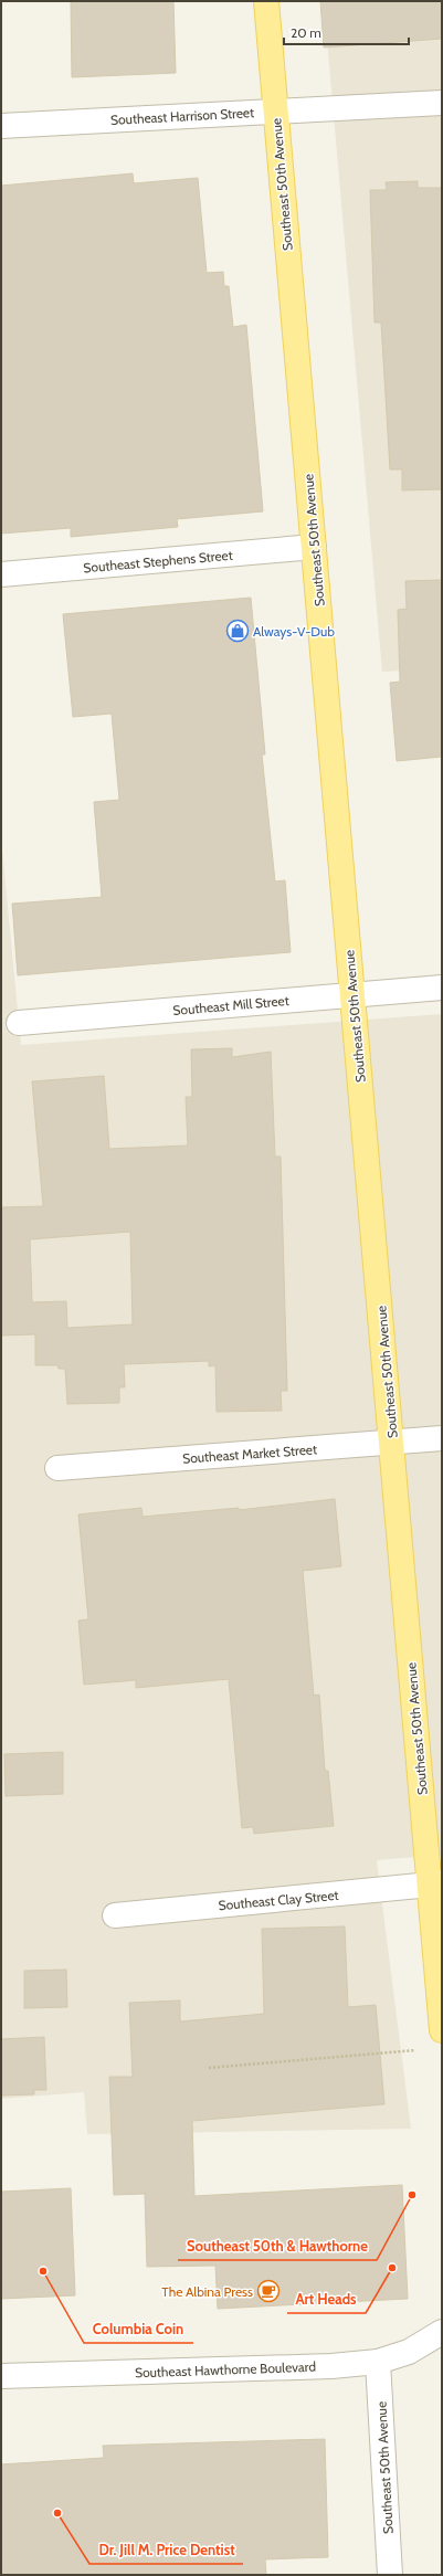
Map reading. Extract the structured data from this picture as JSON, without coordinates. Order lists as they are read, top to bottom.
{
  "streets": {
    "main road": ["Southeast 50th Avenue"],
    "street": [
      "Southeast Harrison Street",
      "Southeast Stephens Street",
      "Southeast Mill Street",
      "Southeast Market Street",
      "Southeast Clay Street",
      "Southeast Hawthorne Boulevard"
    ]
  },
  "crossings": [
    ["Southeast Harrison Street", "Southeast 50th Avenue"],
    ["Southeast 50th Avenue", "Southeast Stephens Street"],
    ["Southeast 50th Avenue", "Southeast Mill Street"],
    ["Southeast 50th Avenue", "Southeast Market Street"],
    ["Southeast 50th Avenue", "Southeast Clay Street"],
    ["Southeast 50th Avenue", "Southeast Hawthorne Boulevard"]
  ],
  "places": {
    "shop": ["Always-V-Dub"],
    "other": [
      "Southeast 50th & Hawthorne",
      "Art Heads",
      "Columbia Coin",
      "Dr. Jill M. Price Dentist"
    ],
    "cafe": ["The Albina Press"]
  },
  "scale_bar": "20 m"
}
